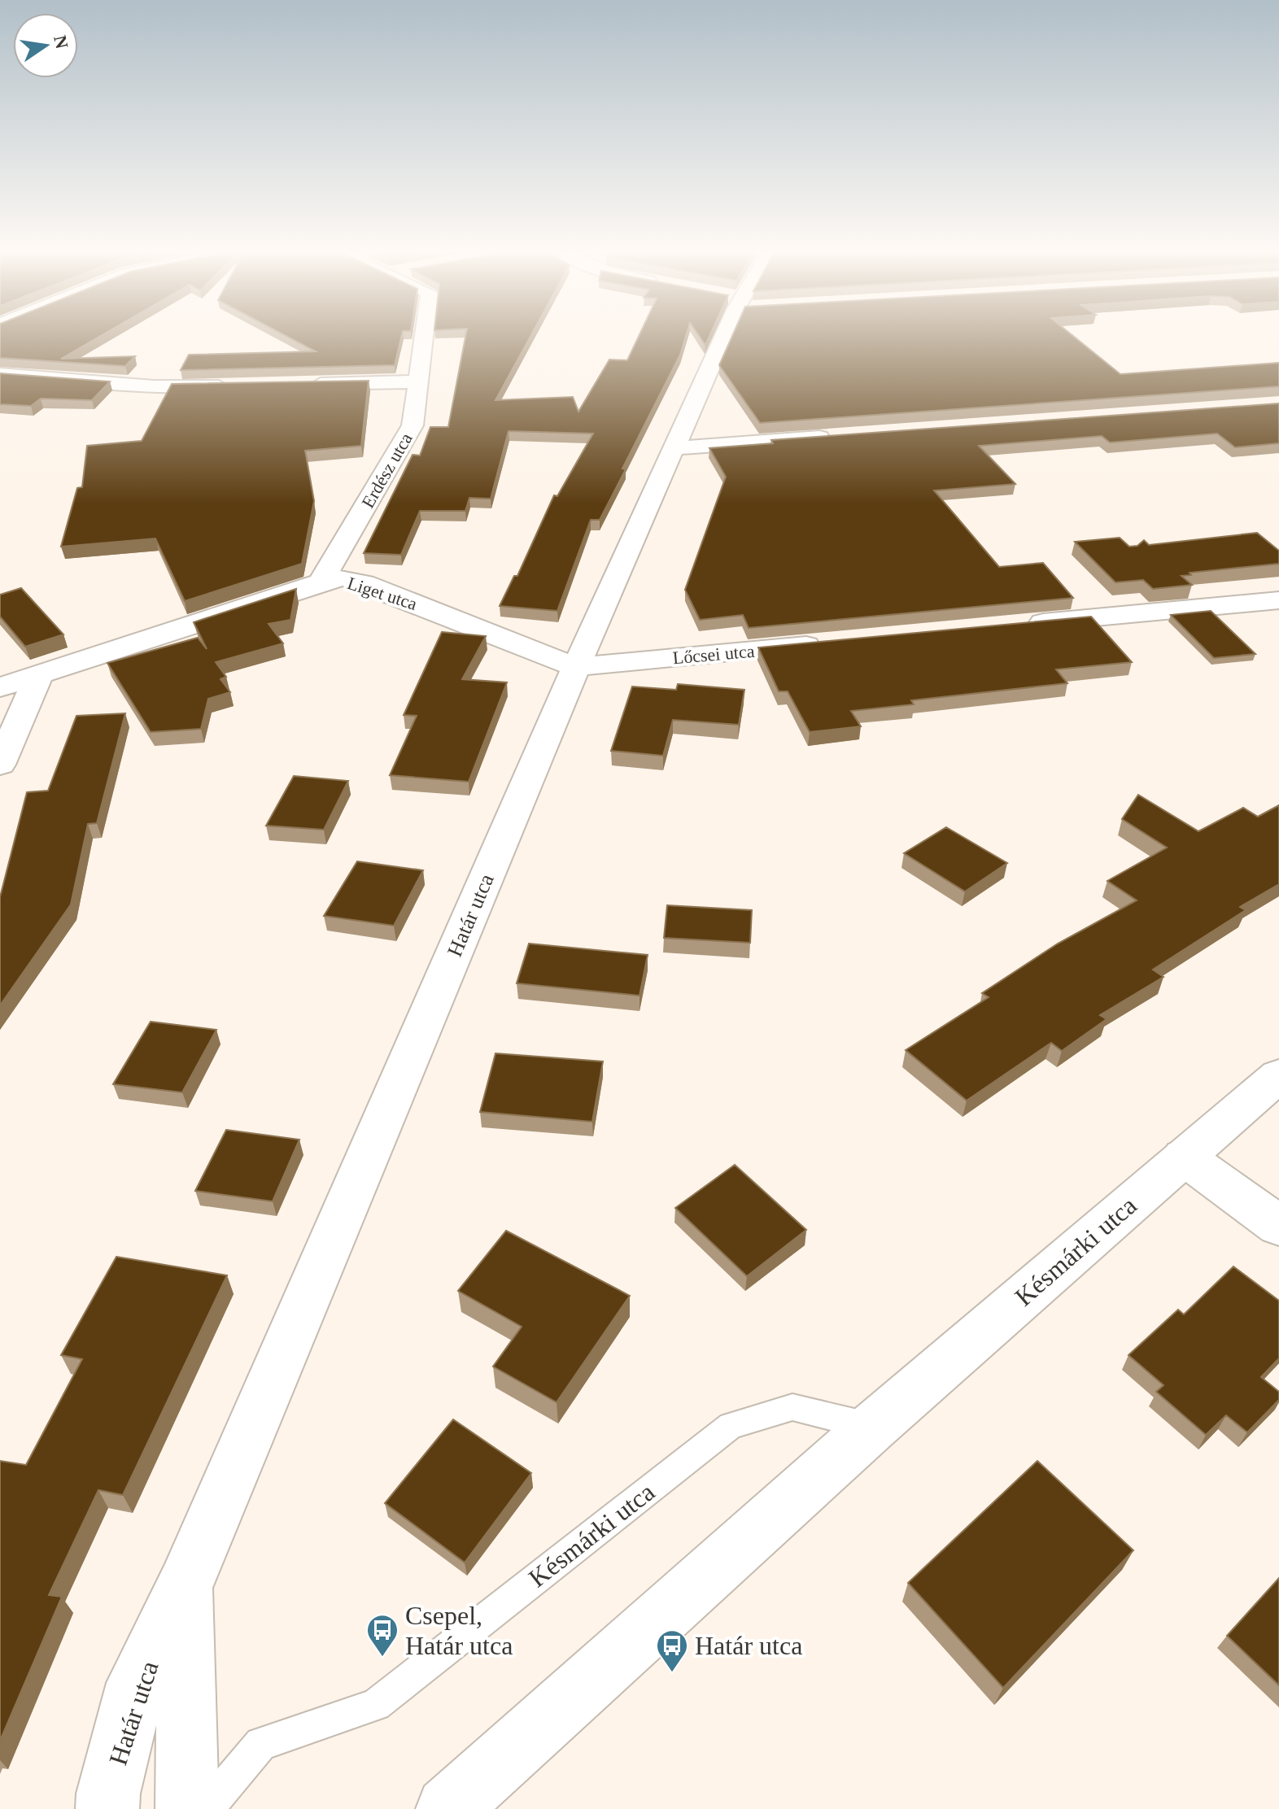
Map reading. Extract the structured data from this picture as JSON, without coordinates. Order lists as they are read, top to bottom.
{
  "streets": {
    "street": [
      "Erdész utca",
      "Liget utca",
      "Lőcsei utca",
      "Határ utca",
      "Késmárki utca"
    ]
  },
  "crossings": [
    ["Erdész utca", "Liget utca"],
    ["Liget utca", "Lőcsei utca"],
    ["Liget utca", "Határ utca"],
    ["Lőcsei utca", "Határ utca"]
  ],
  "places": {
    "bus stop": ["Csepel, Határ utca", "Határ utca"]
  },
  "north": "right"
}
